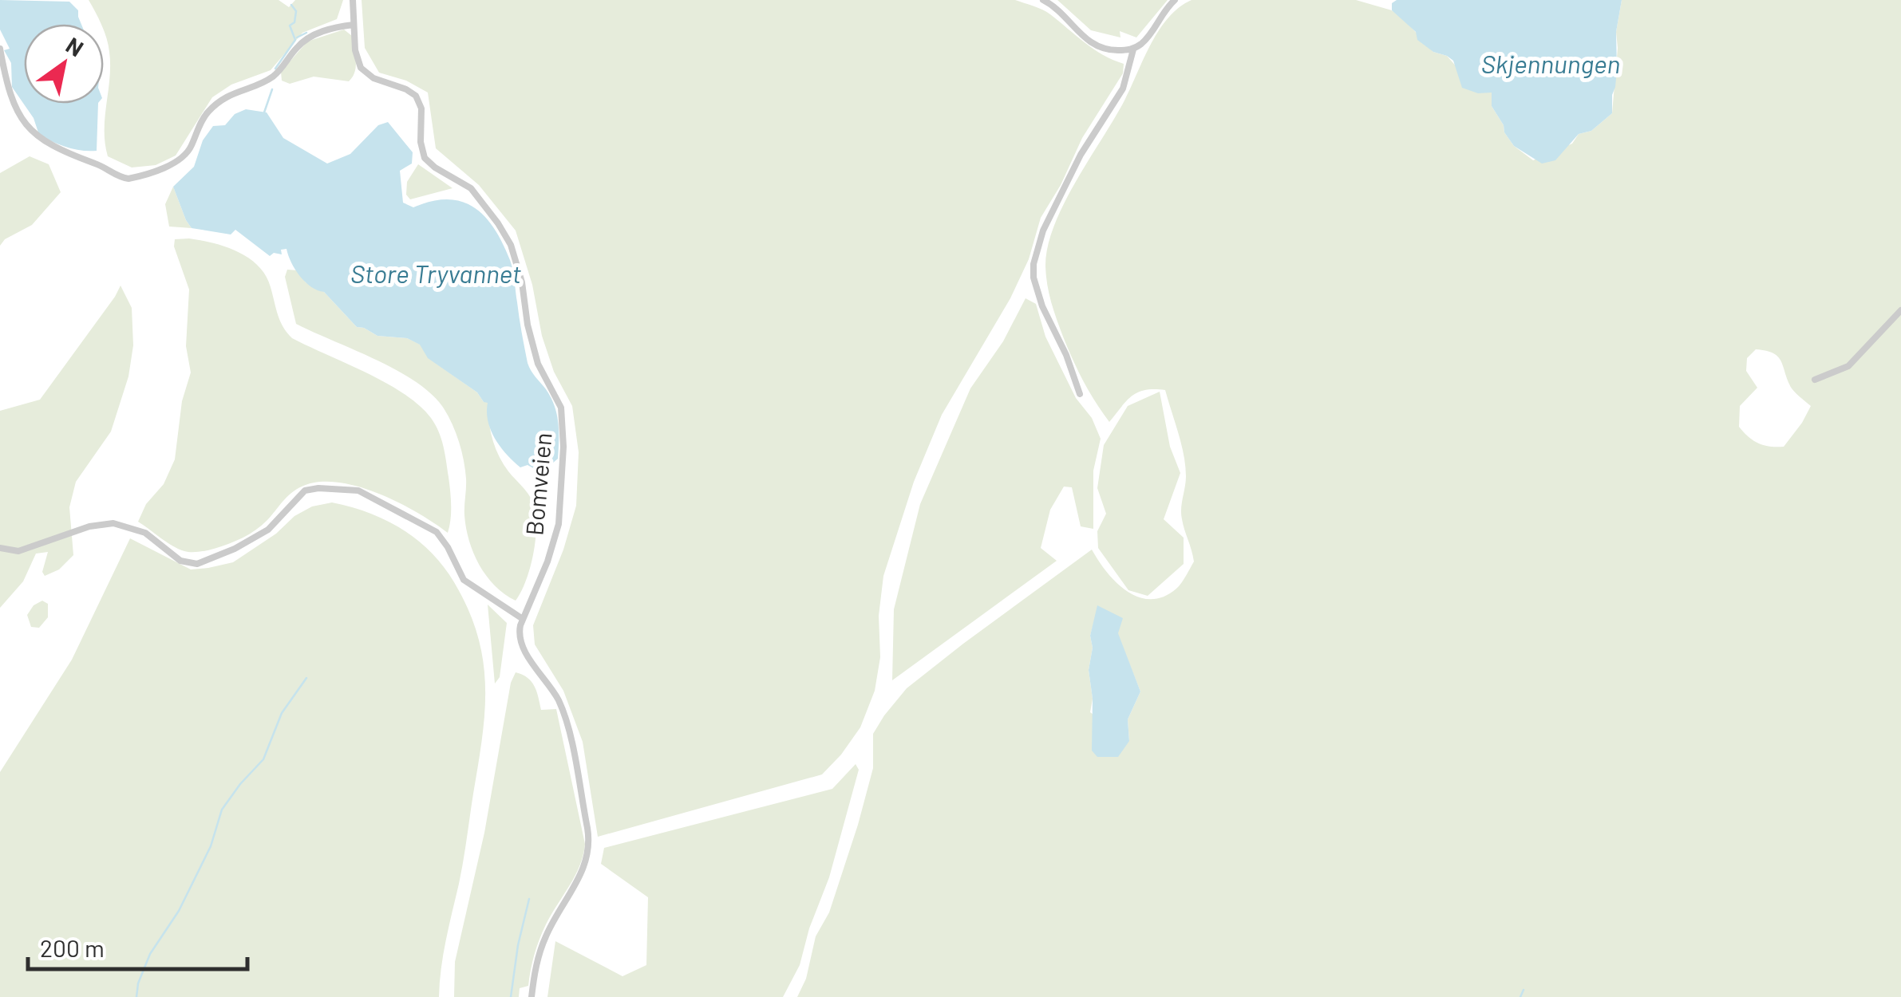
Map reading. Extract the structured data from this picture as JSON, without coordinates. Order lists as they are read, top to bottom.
{
  "streets": {
    "street": ["Bomveien"]
  },
  "water": ["Skjennungen", "Store Tryvannet"],
  "scale_bar": "200 m",
  "north": "top right"
}
